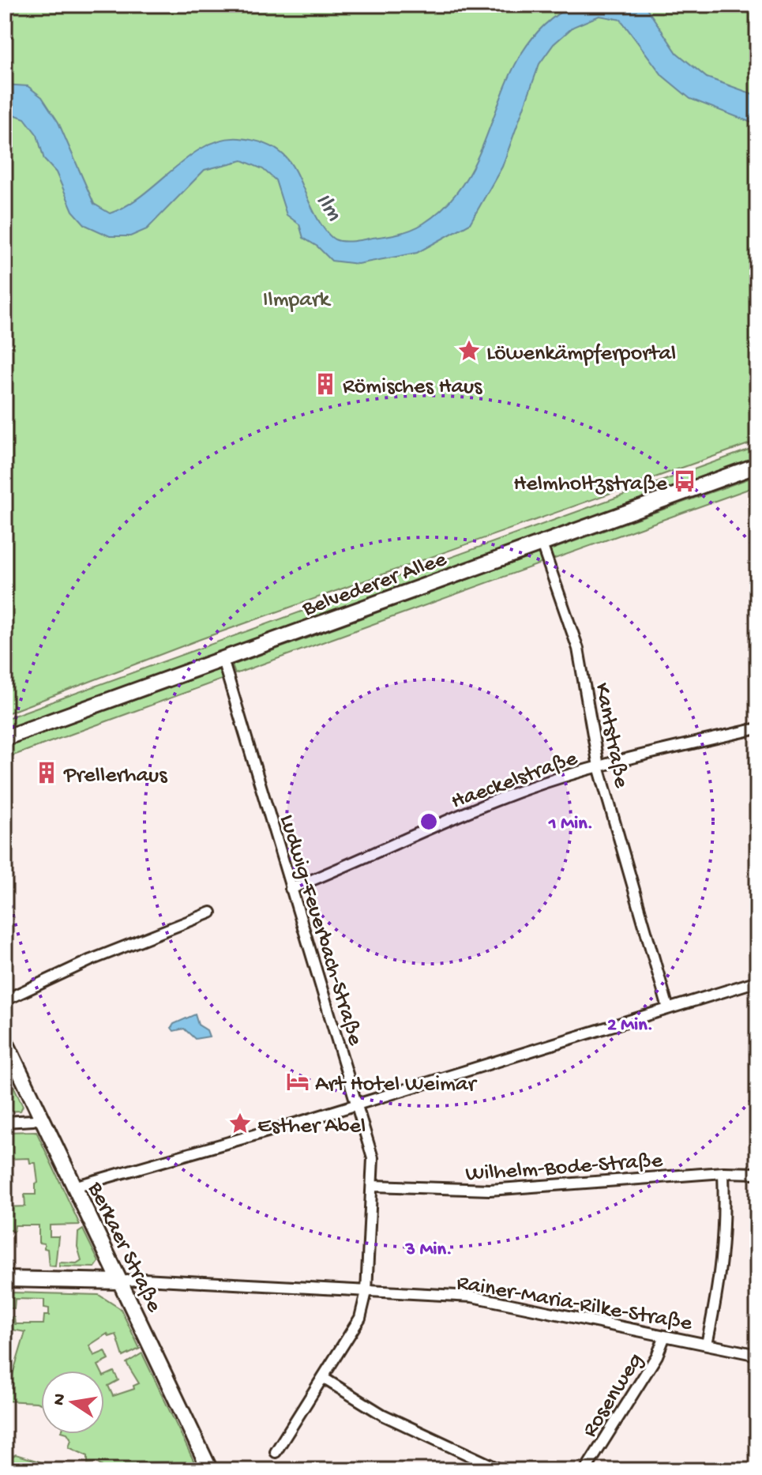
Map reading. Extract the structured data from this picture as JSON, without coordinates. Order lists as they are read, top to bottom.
{
  "streets": {
    "street": [
      "Belvederer Allee",
      "Kantstraße",
      "Haeckelstraße",
      "Ludwig-Feuerbach-Straße",
      "Wilhelm-Bode-Straße",
      "Berkaer Straße",
      "Rainer-Maria-Rilke-Straße",
      "Rosenweg"
    ]
  },
  "crossings": [
    ["Belvederer Allee", "Kantstraße"],
    ["Belvederer Allee", "Ludwig-Feuerbach-Straße"],
    ["Kantstraße", "Haeckelstraße"],
    ["Haeckelstraße", "Ludwig-Feuerbach-Straße"],
    ["Ludwig-Feuerbach-Straße", "Wilhelm-Bode-Straße"],
    ["Ludwig-Feuerbach-Straße", "Rainer-Maria-Rilke-Straße"],
    ["Berkaer Straße", "Rainer-Maria-Rilke-Straße"],
    ["Rainer-Maria-Rilke-Straße", "Rosenweg"]
  ],
  "water": ["Ilm"],
  "parks": ["Ilmpark"],
  "places": {
    "place": ["Löwenkämpferportal", "Esther Abel"],
    "building": ["Römisches Haus", "Prellerhaus"],
    "bus stop": ["Helmholtzstraße"],
    "hotel": ["Art Hotel Weimar"]
  },
  "north": "left",
  "rings": ["1 Min.", "2 Min.", "3 Min."]
}
